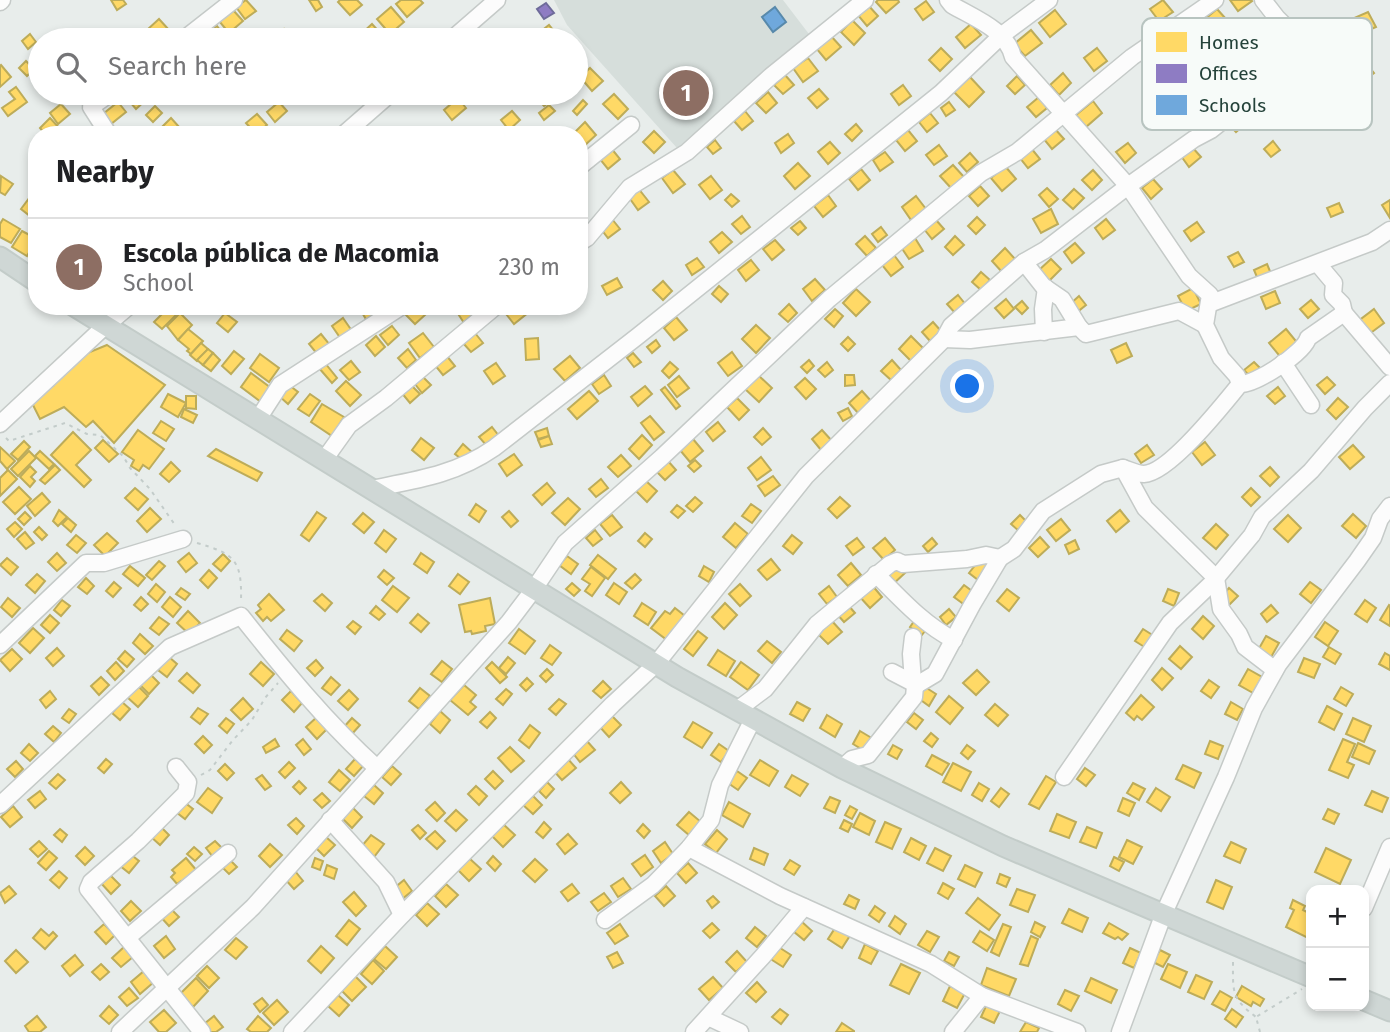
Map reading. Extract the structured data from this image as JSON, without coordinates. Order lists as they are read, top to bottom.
{
  "legend": ["Homes", "Offices", "Schools"],
  "page": {
    "search": "Search here",
    "pins": "1",
    "heading": "Nearby",
    "list": [
      {
        "mark": "1",
        "name": "Escola pública de Macomia",
        "note": "School",
        "value": "230 m"
      }
    ],
    "map_buttons": ["+", "−"]
  }
}
